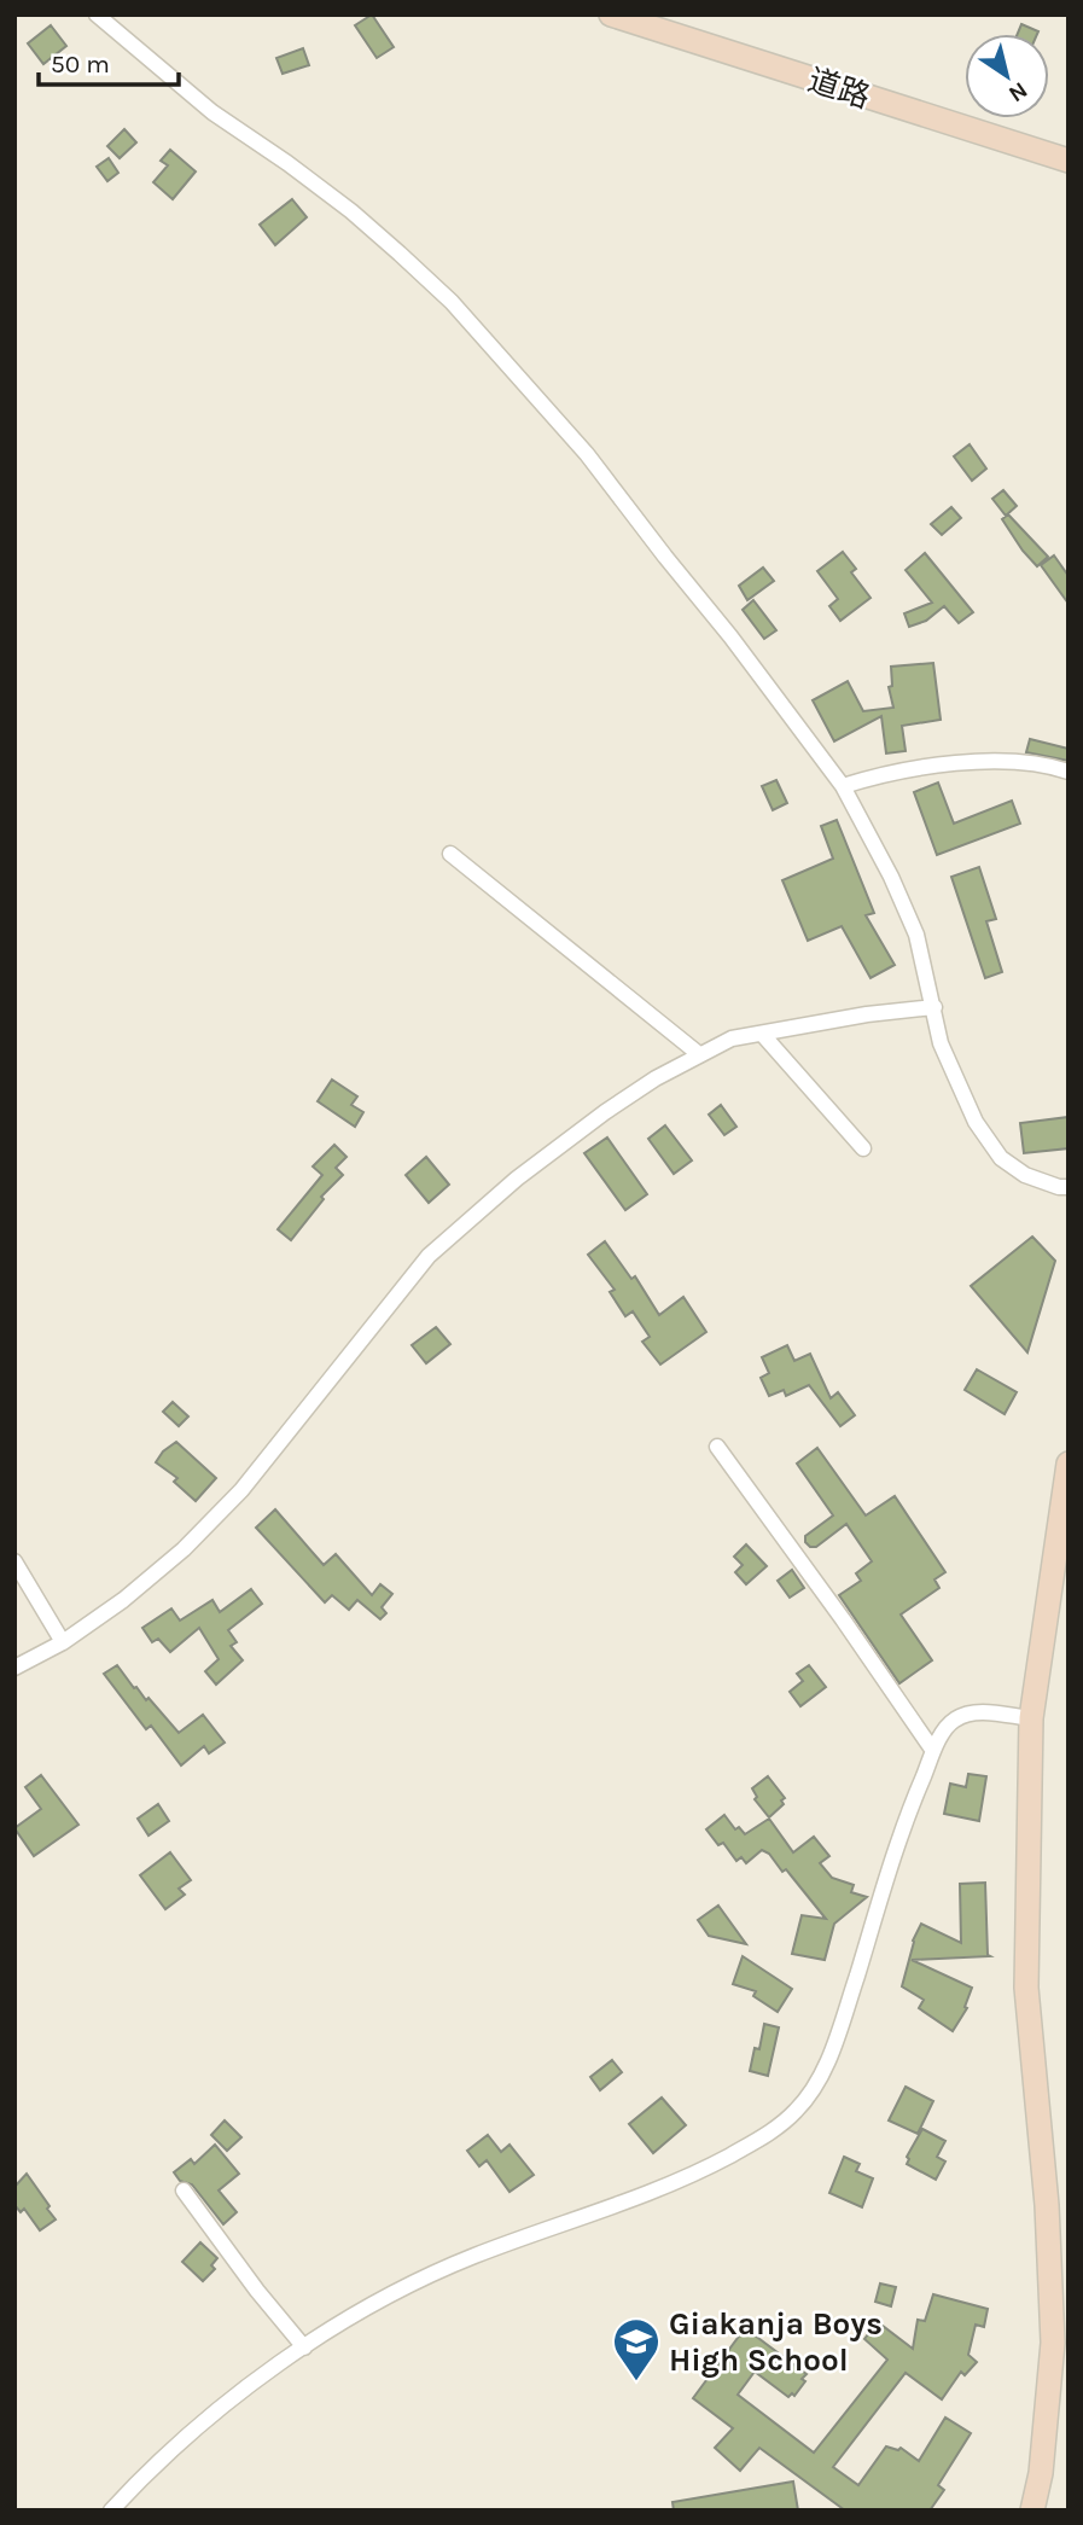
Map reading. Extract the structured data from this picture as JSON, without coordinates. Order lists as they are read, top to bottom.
{
  "streets": {
    "main road": ["道路"]
  },
  "places": {
    "school or university": ["Giakanja Boys High School"]
  },
  "scale_bar": "50 m",
  "north": "bottom right"
}
